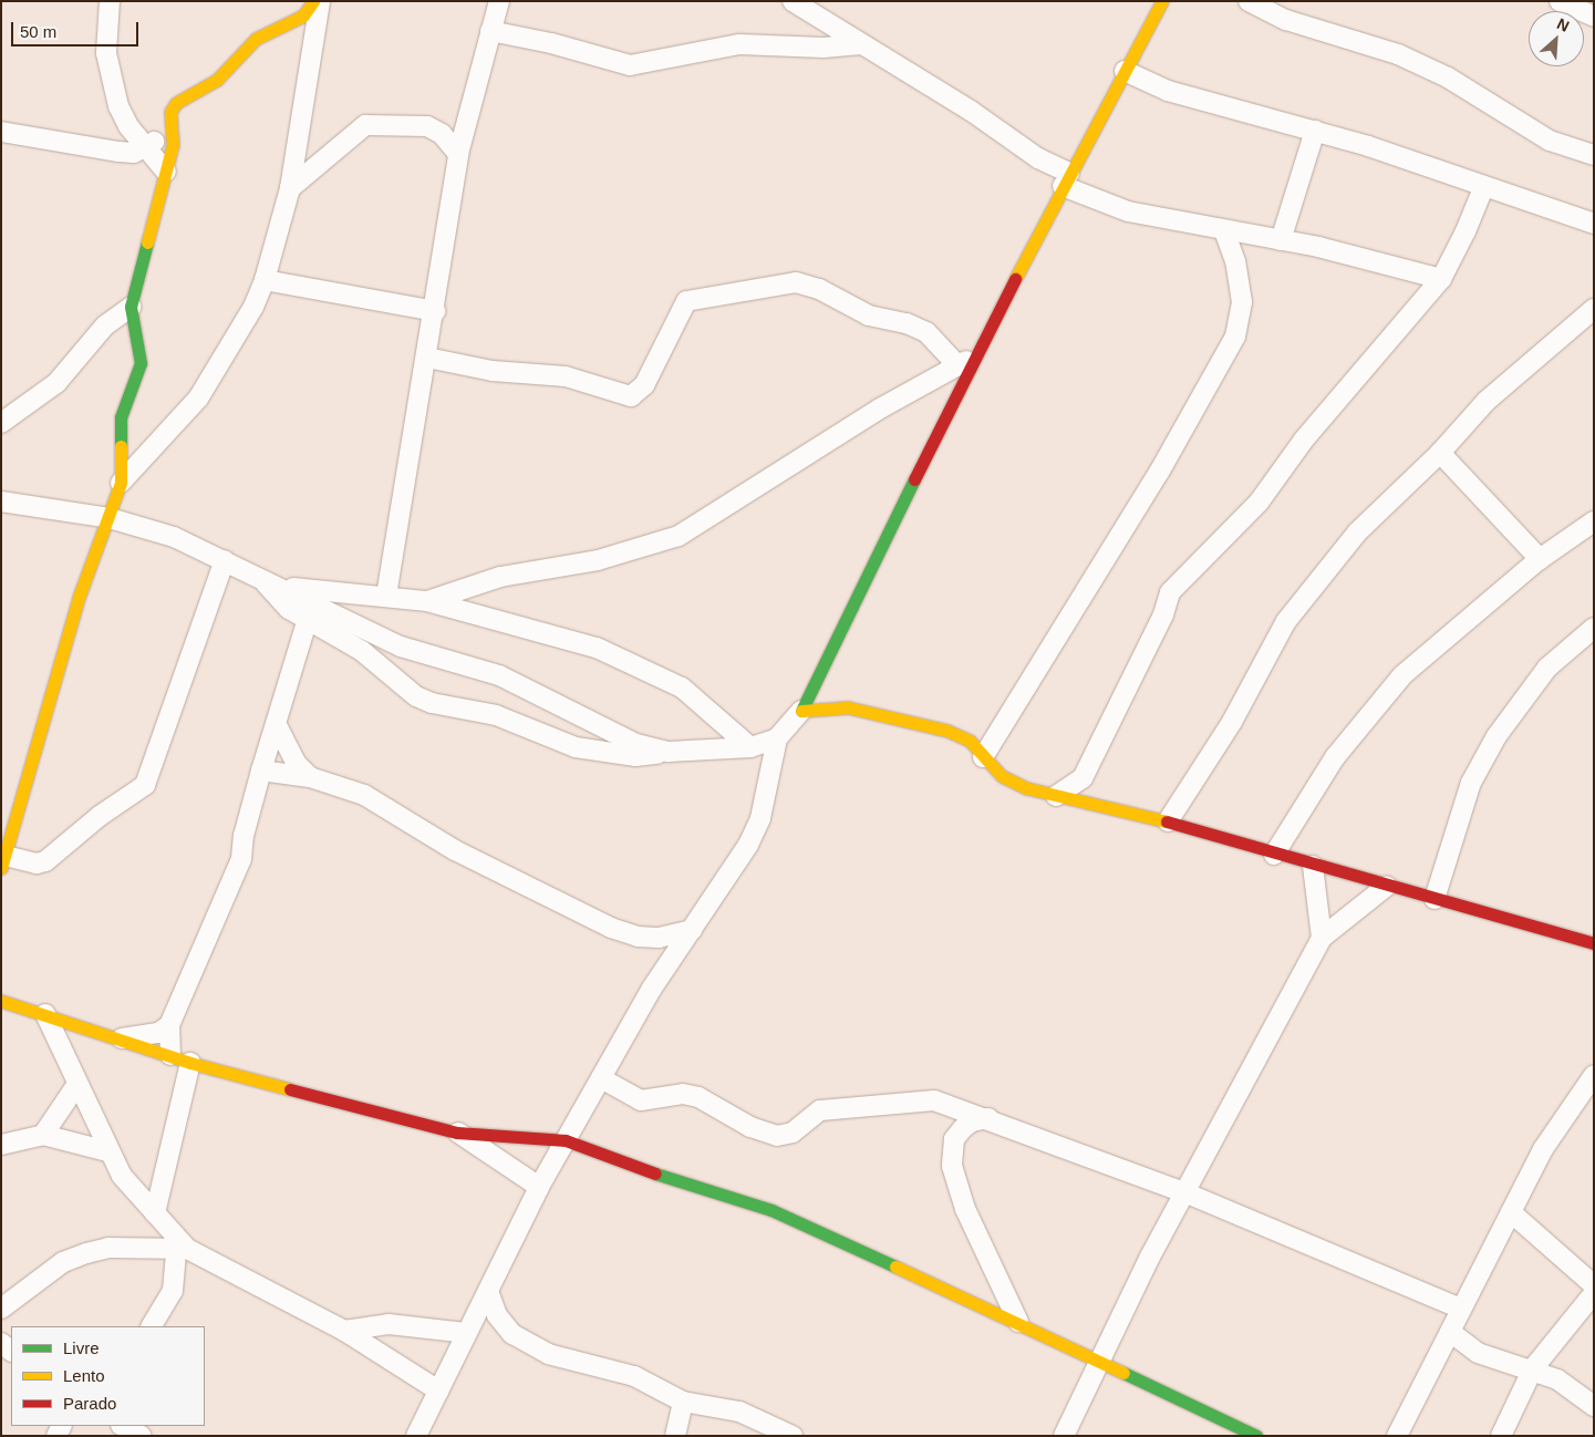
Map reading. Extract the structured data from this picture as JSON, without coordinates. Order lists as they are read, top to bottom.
{
  "legend": ["Livre", "Lento", "Parado"],
  "scale_bar": "50 m",
  "north": "top right"
}
